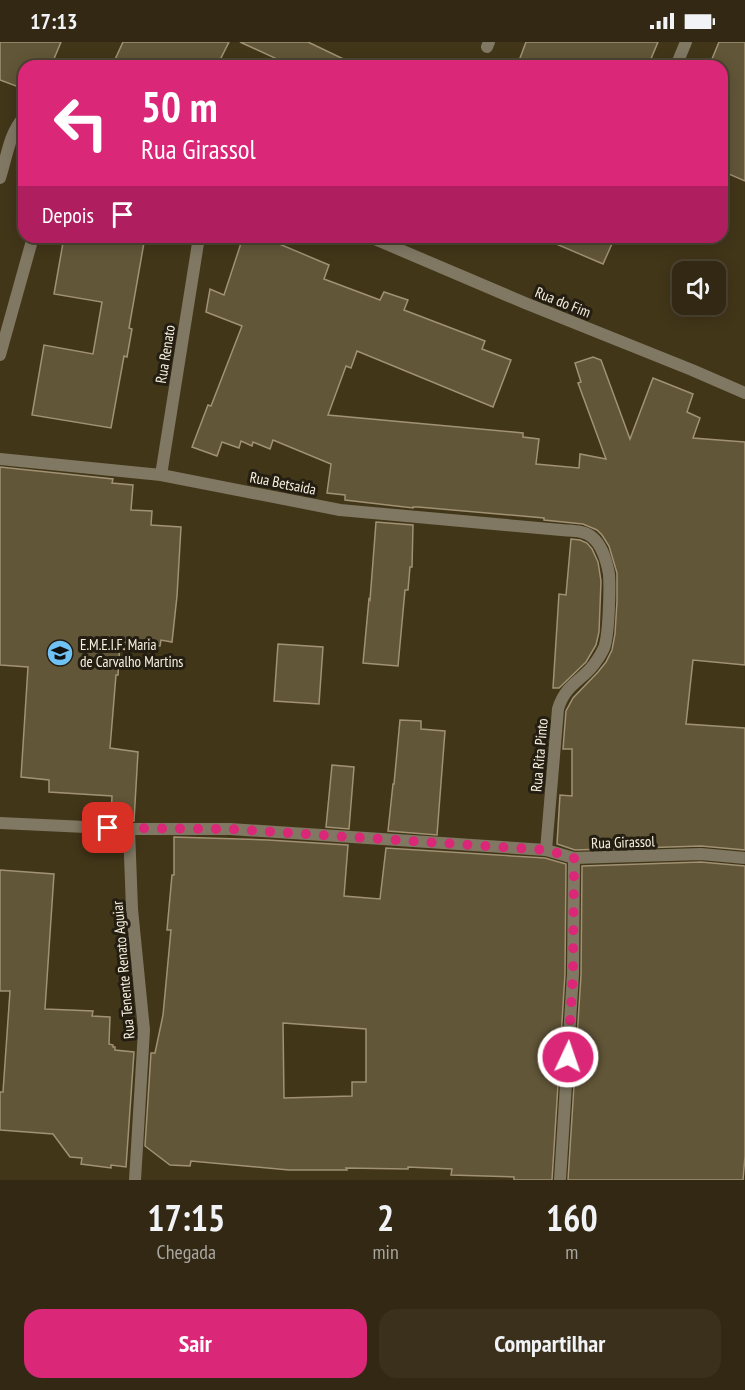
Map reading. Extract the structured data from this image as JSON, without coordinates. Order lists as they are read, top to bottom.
{
  "streets": {
    "street": [
      "Rua do Fim",
      "Rua Renato",
      "Rua Betsaida",
      "Rua Rita Pinto",
      "Rua Girassol",
      "Rua Tenente Renato Aguiar"
    ]
  },
  "crossings": [
    ["Rua Renato", "Rua Betsaida"],
    ["Rua Betsaida", "Rua Rita Pinto"],
    ["Rua Rita Pinto", "Rua Girassol"],
    ["Rua Girassol", "Rua Tenente Renato Aguiar"]
  ],
  "places": {
    "school or university": ["E.M.E.I.F. Maria de Carvalho Martins"]
  },
  "page": {
    "status": "17:13",
    "turn": ["50 m", "Rua Girassol"],
    "then": "Depois",
    "eta": [
      "17:15",
      "Chegada",
      "2",
      "min",
      "160",
      "m"
    ],
    "buttons": ["Sair", "Compartilhar"]
  }
}
